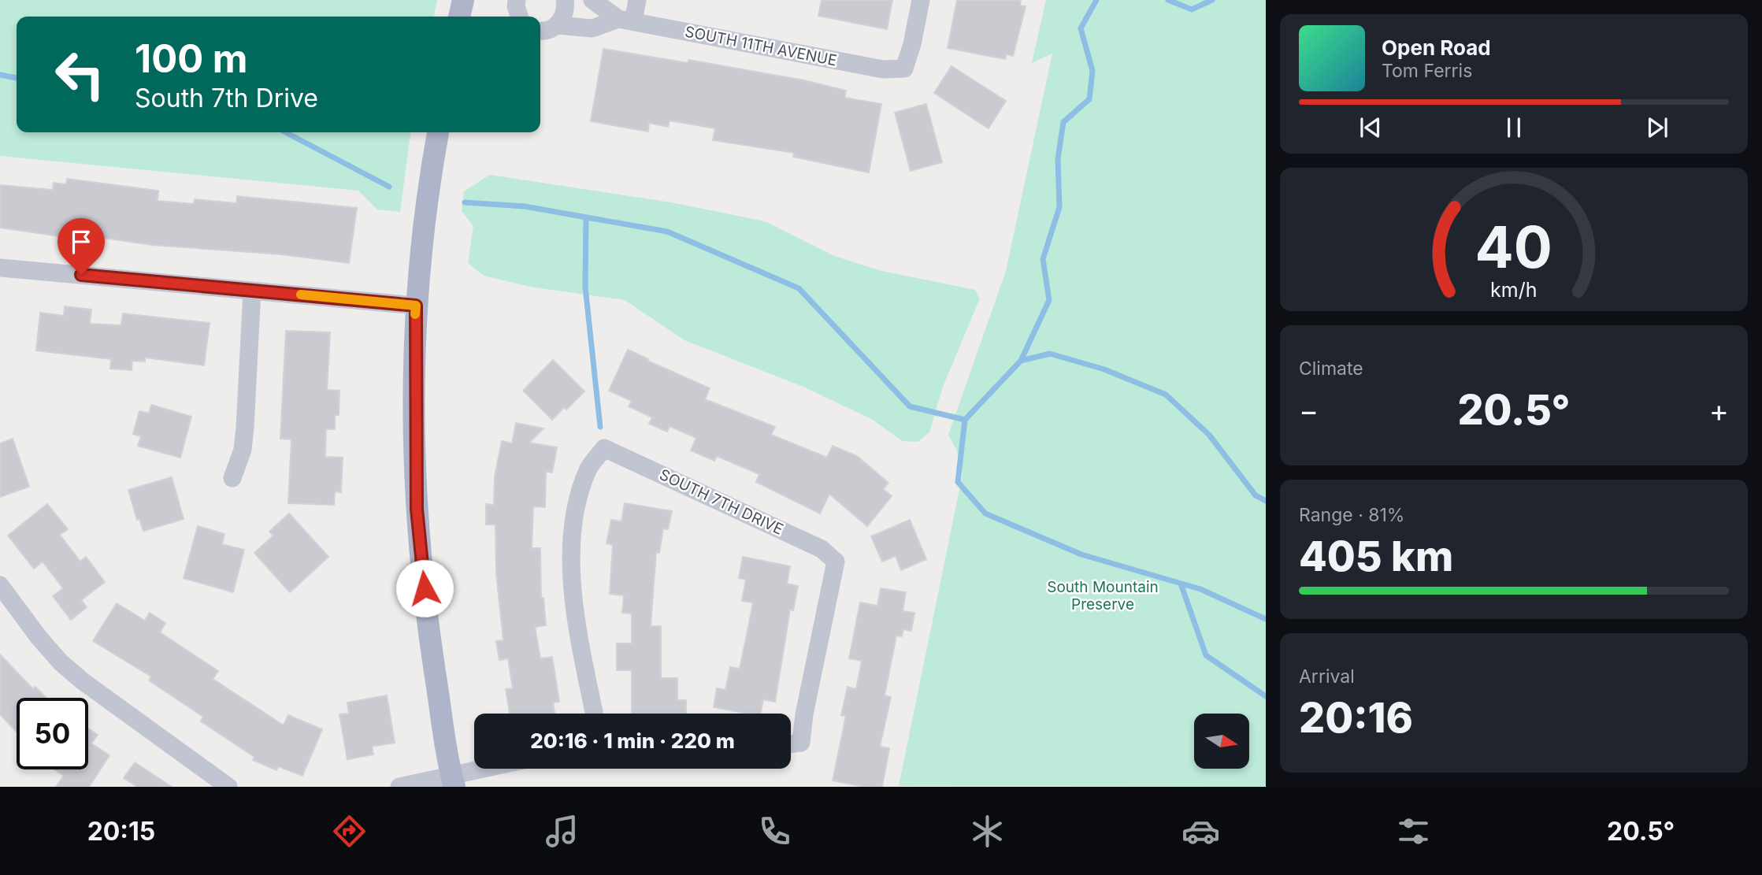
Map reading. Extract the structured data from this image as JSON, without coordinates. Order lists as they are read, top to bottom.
{
  "streets": {
    "street": ["SOUTH 11TH AVENUE", "SOUTH 7TH DRIVE"]
  },
  "parks": ["South Mountain Preserve"],
  "north": "right",
  "page": {
    "turn": ["100 m", "South 7th Drive"],
    "song": ["Open Road", "Tom Ferris"],
    "tile": [
      "Climate",
      ["Range · 81%", "405 km"],
      ["Arrival", "20:16"]
    ],
    "heat": ["−", "20.5°", "+"],
    "limit": "50",
    "trip": "20:16 · 1 min · 220 m",
    "tabs": ["20:15", "20.5°"],
    "gauge": ["40", "km/h"]
  }
}
